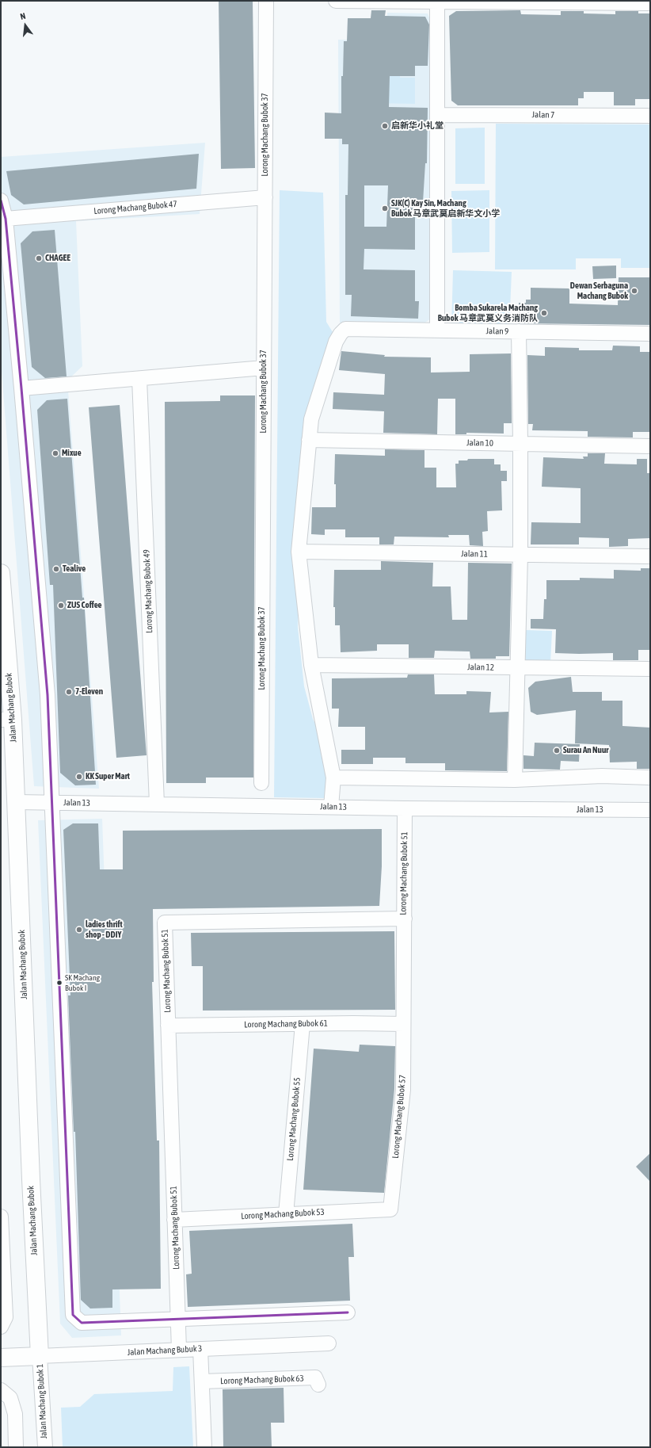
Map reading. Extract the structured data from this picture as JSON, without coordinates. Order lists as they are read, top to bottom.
{
  "streets": {
    "main road": ["Jalan Machang Bubok", "Jalan Machang Bubuk 3"],
    "street": [
      "Jalan 7",
      "Lorong Machang Bubok 37",
      "Lorong Machang Bubok 47",
      "Jalan 9",
      "Jalan 10",
      "Jalan 11",
      "Lorong Machang Bubok 49",
      "Jalan 12",
      "Jalan 13",
      "Lorong Machang Bubok 51",
      "Lorong Machang Bubok 61",
      "Lorong Machang Bubok 57",
      "Lorong Machang Bubok 55",
      "Lorong Machang Bubok 53",
      "Lorong Machang Bubok 63",
      "Jalan Machang Bubok 1"
    ]
  },
  "crossings": [
    ["Lorong Machang Bubok 37", "Lorong Machang Bubok 47"],
    ["Jalan 9", "Jalan 10"],
    ["Lorong Machang Bubok 49", "Jalan 13"],
    ["Jalan Machang Bubok", "Jalan 13"],
    ["Jalan Machang Bubok", "Jalan Machang Bubuk 3"],
    ["Jalan Machang Bubok", "Jalan Machang Bubok 1"],
    ["Jalan 13", "Lorong Machang Bubok 51"],
    ["Lorong Machang Bubok 51", "Lorong Machang Bubok 61"],
    ["Lorong Machang Bubok 51", "Lorong Machang Bubok 57"],
    ["Lorong Machang Bubok 51", "Lorong Machang Bubok 53"],
    ["Lorong Machang Bubok 51", "Jalan Machang Bubuk 3"],
    ["Lorong Machang Bubok 61", "Lorong Machang Bubok 57"],
    ["Lorong Machang Bubok 61", "Lorong Machang Bubok 55"],
    ["Lorong Machang Bubok 57", "Lorong Machang Bubok 53"],
    ["Lorong Machang Bubok 55", "Lorong Machang Bubok 53"],
    ["Jalan Machang Bubuk 3", "Jalan Machang Bubok 1"]
  ],
  "places": [
    "启新华小礼堂",
    "SJK(C) Kay Sin, Machang Bubok 马章武莫启新华文小学",
    "CHAGEE",
    "Dewan Serbaguna Machang Bubok",
    "Bomba Sukarela Machang Bubok 马章武莫义务消防队",
    "Mixue",
    "Tealive",
    "ZUS Coffee",
    "7-Eleven",
    "Surau An Nuur",
    "KK Super Mart",
    "ladies thrift shop - DDIY",
    "SK Machang Bubok I"
  ],
  "north": "top"
}
